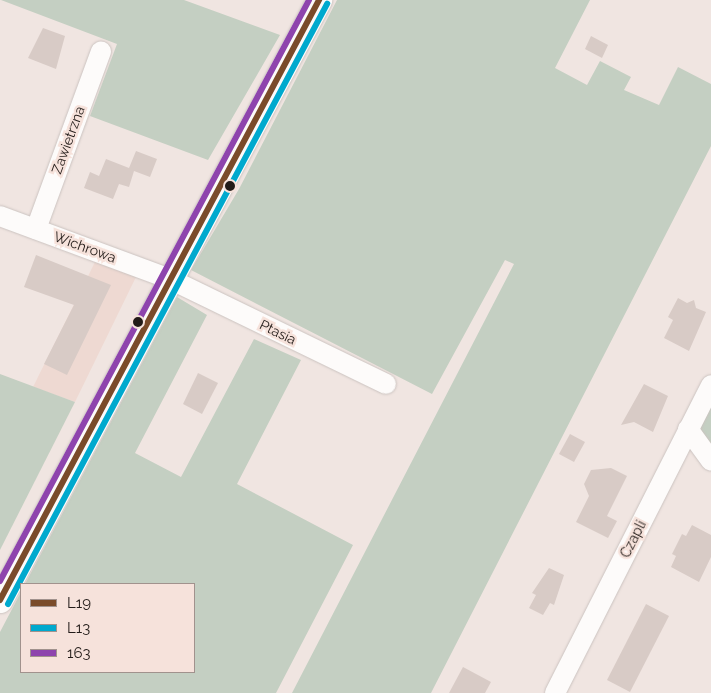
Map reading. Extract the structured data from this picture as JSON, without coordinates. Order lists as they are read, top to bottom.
{
  "streets": {
    "street": [
      "Zawietrzna",
      "Wichrowa",
      "Ptasia",
      "Czapli"
    ]
  },
  "crossings": [
    ["Zawietrzna", "Wichrowa"],
    ["Wichrowa", "Ptasia"]
  ],
  "lines": ["transit line L19", "transit line 163", "transit line L13"],
  "legend": ["L19", "L13", "163"]
}
